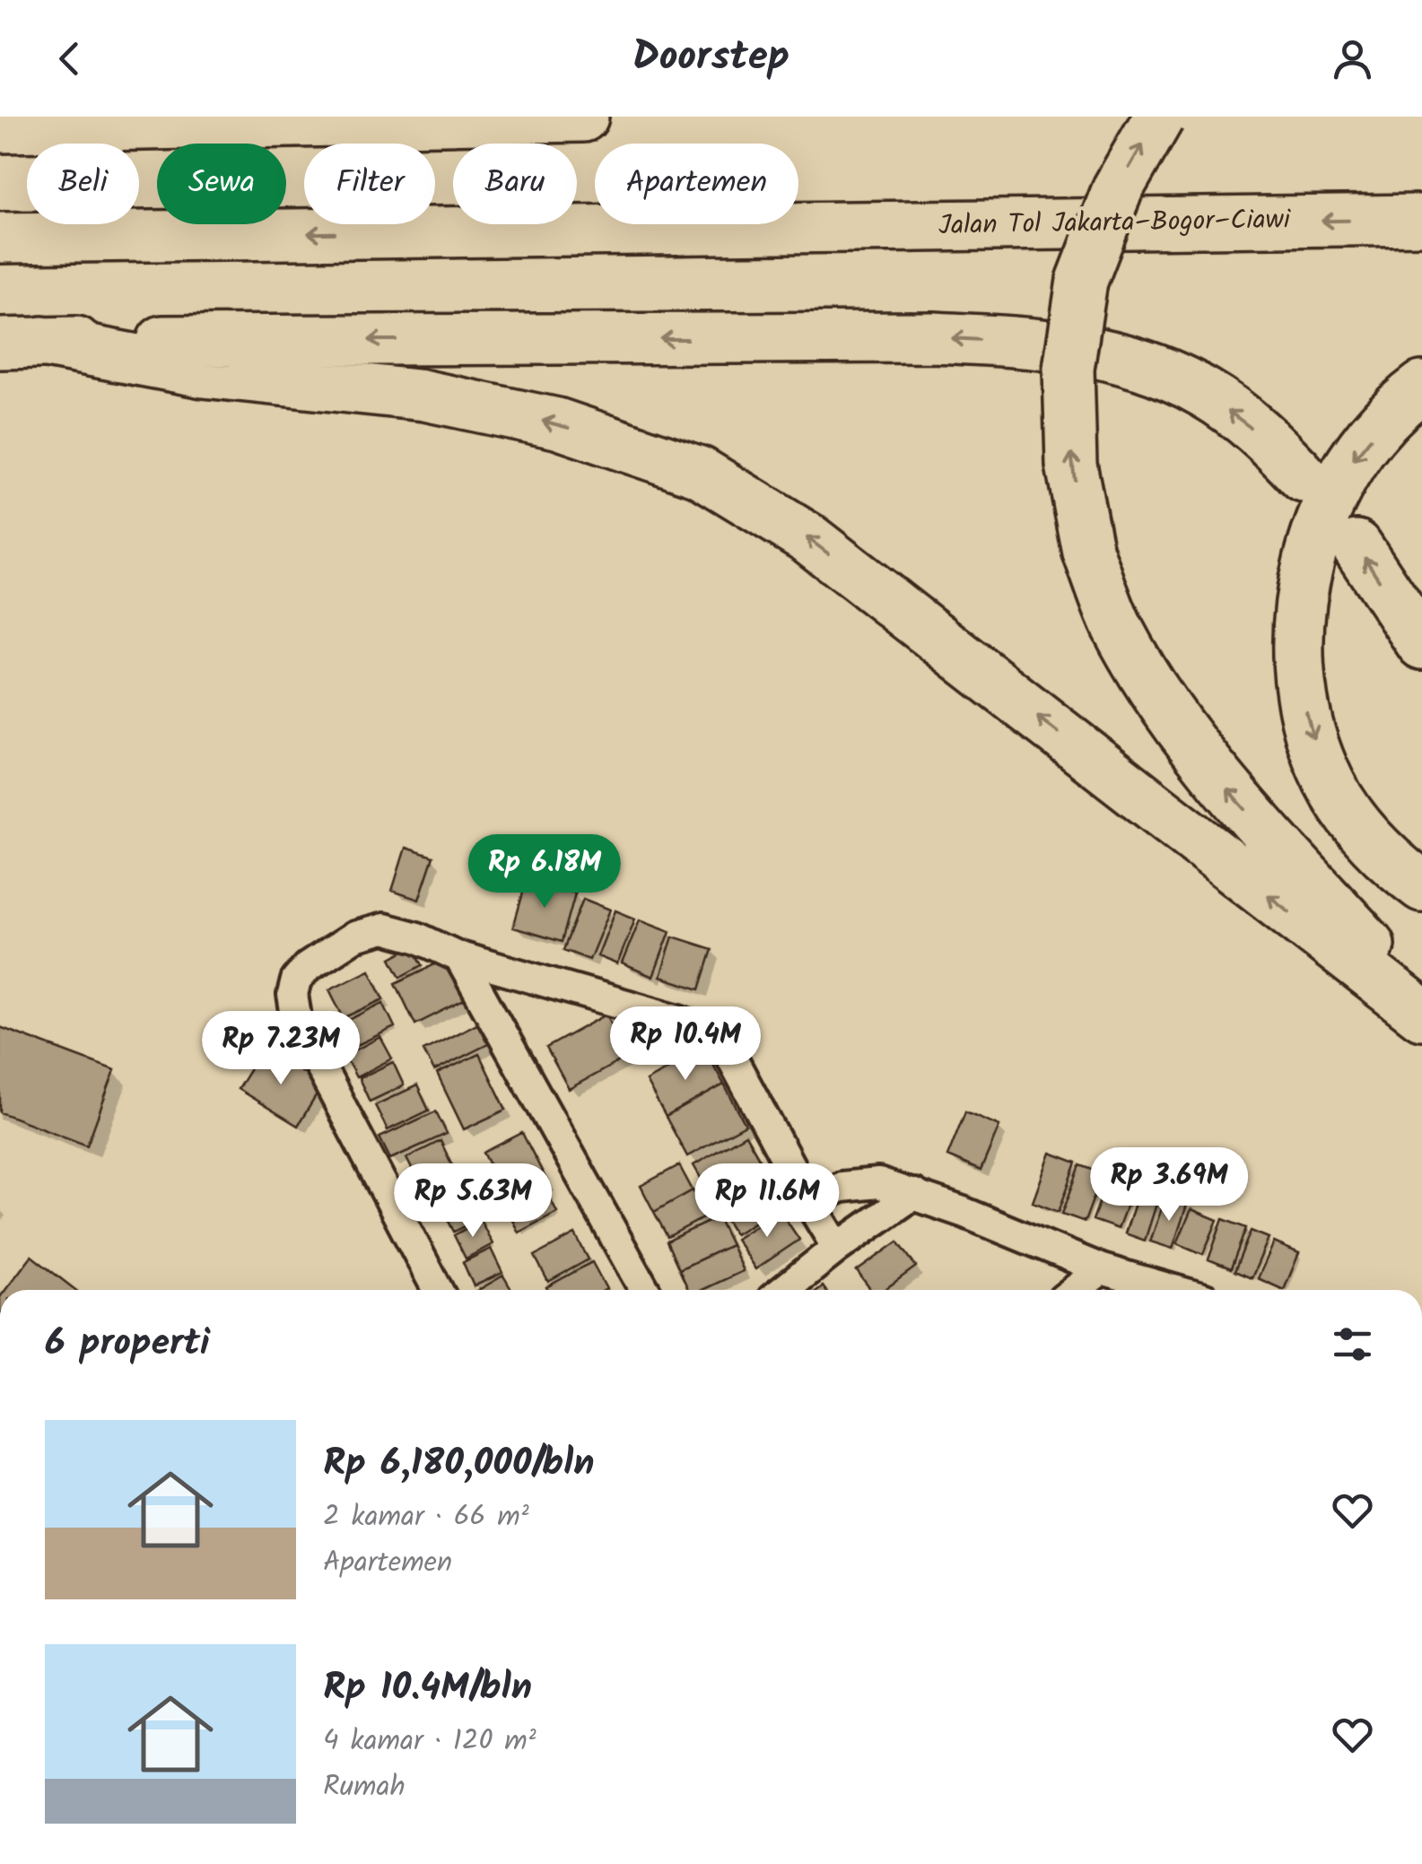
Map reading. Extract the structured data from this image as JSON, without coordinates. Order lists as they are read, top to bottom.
{
  "streets": {
    "highway": ["Jalan Tol Jakarta–Bogor–Ciawi"]
  },
  "page": {
    "header": "Doorstep",
    "chip": [
      "Beli",
      "Sewa",
      "Filter",
      "Baru",
      "Apartemen"
    ],
    "price": [
      "Rp 6.18M",
      "Rp 10.4M",
      "Rp 7.23M",
      "Rp 3.69M",
      "Rp 5.63M",
      "Rp 11.6M"
    ],
    "heading": "6 properti",
    "list": [
      {
        "name": "Rp 6,180,000/bln",
        "note": "2 kamar · 66 m² · Apartemen"
      },
      {
        "name": "Rp 10.4M/bln",
        "note": "4 kamar · 120 m² · Rumah"
      }
    ]
  }
}
